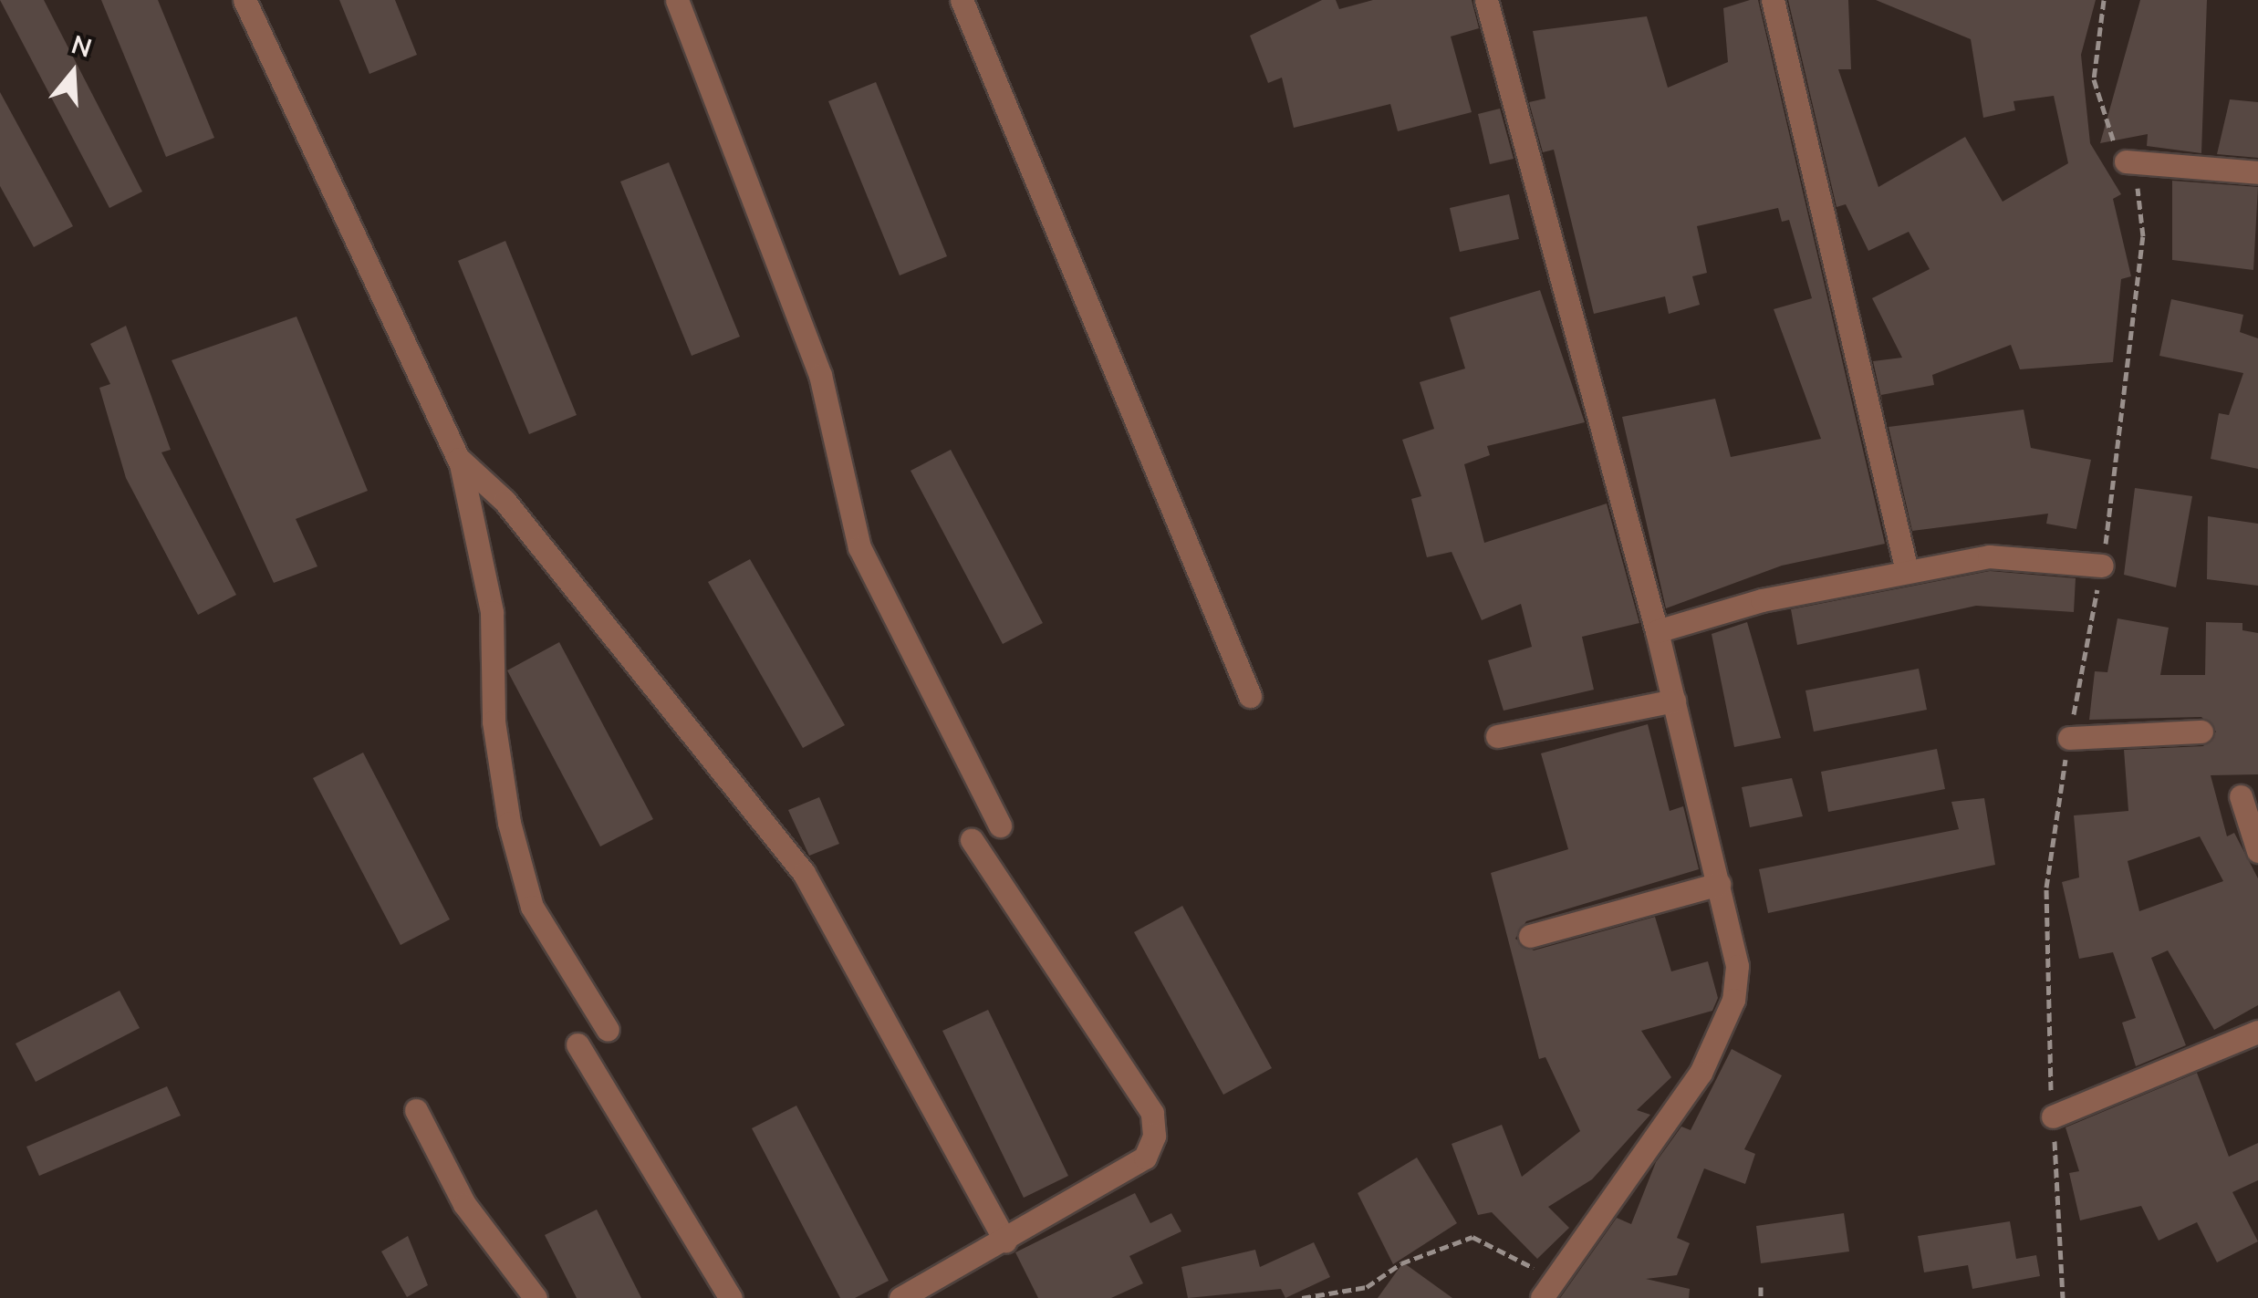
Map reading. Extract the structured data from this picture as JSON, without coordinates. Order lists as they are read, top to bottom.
{
  "north": "top"
}
